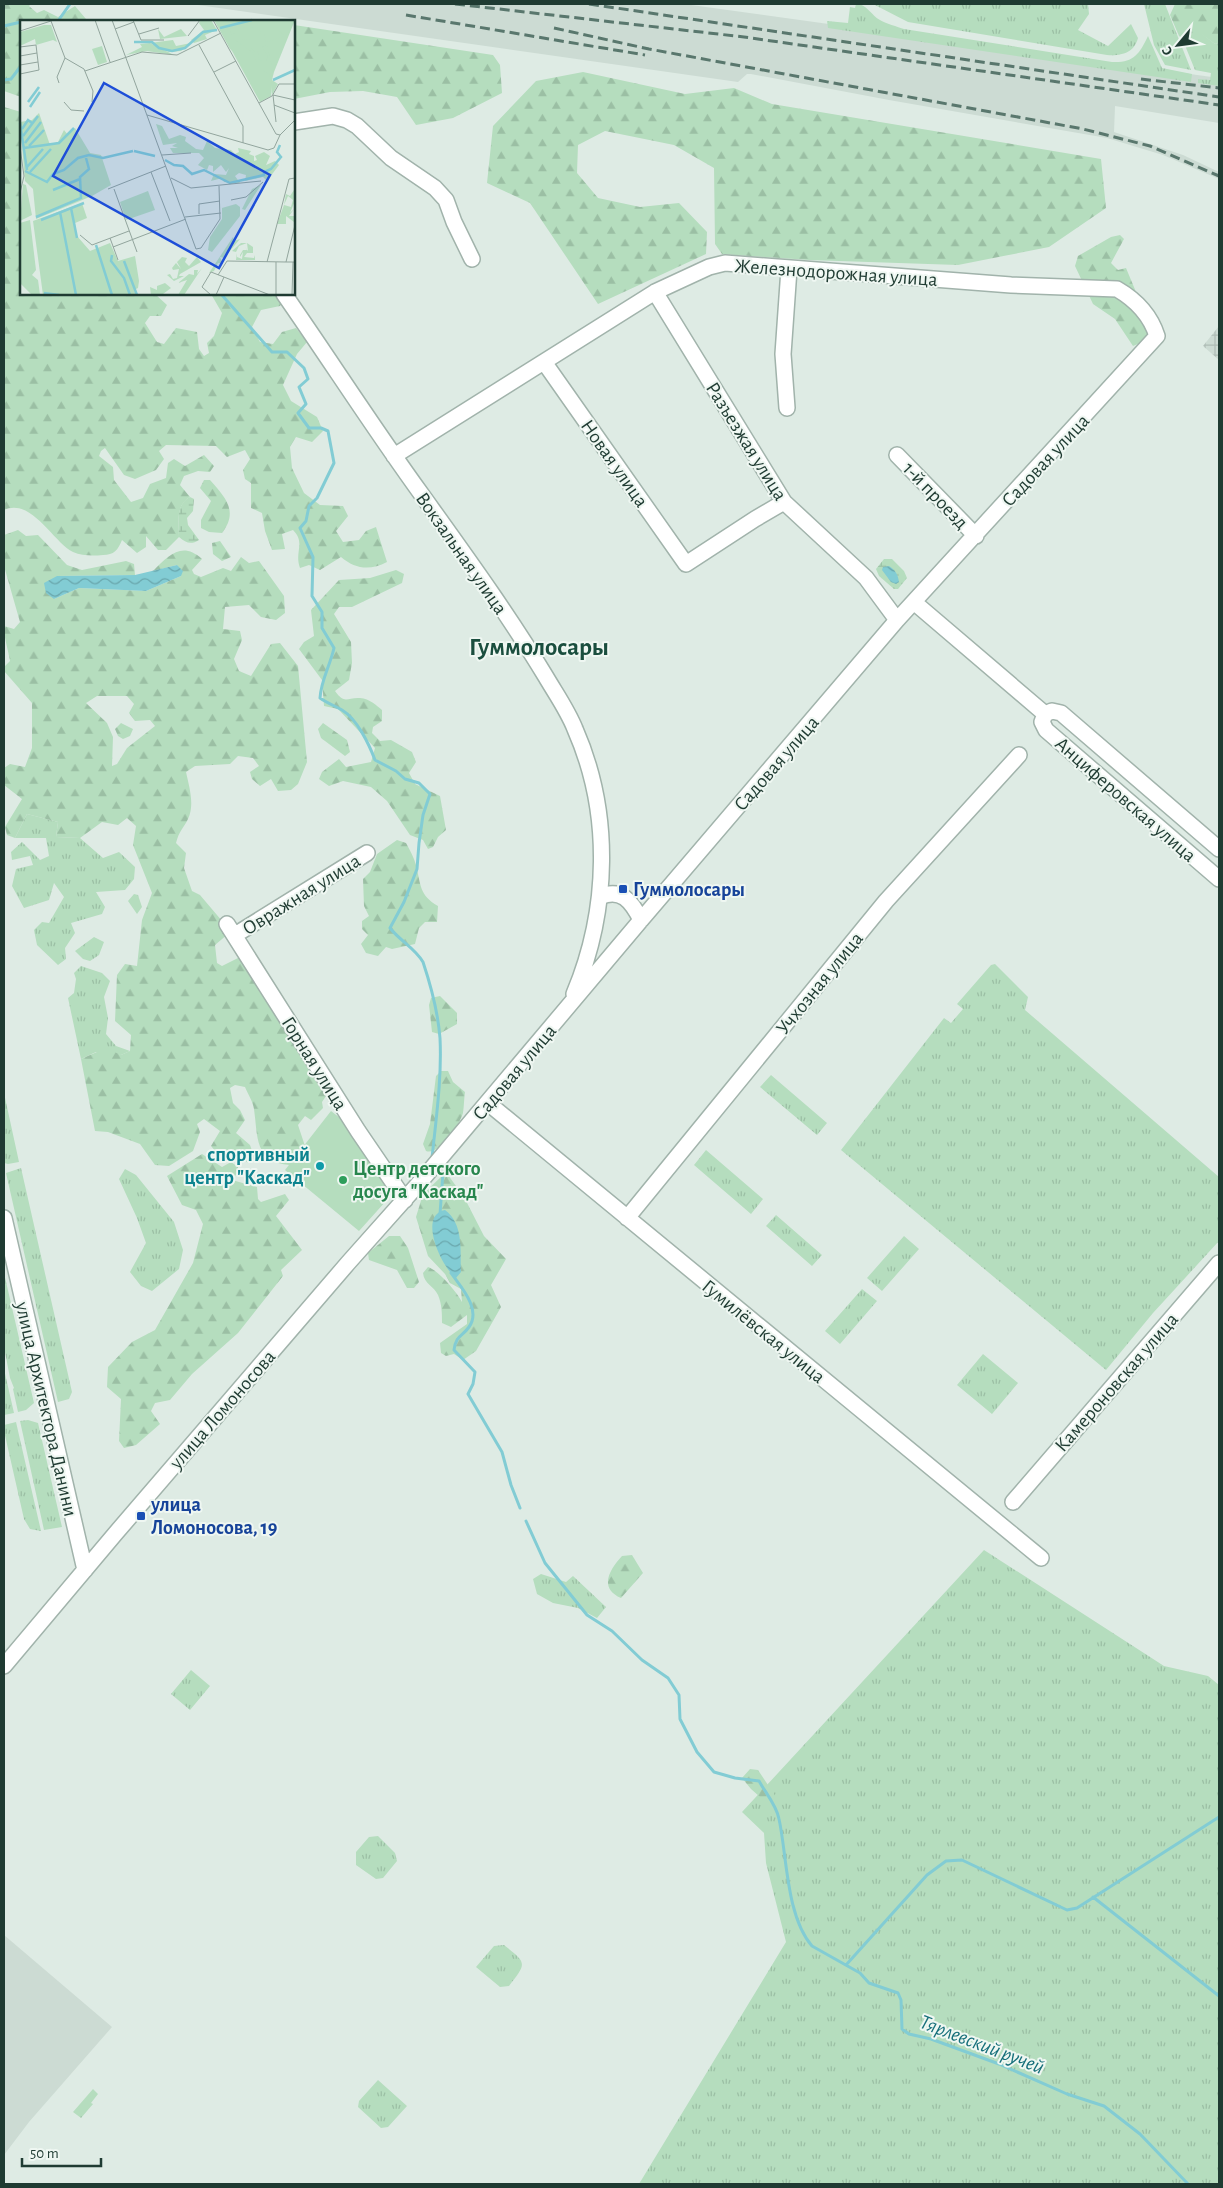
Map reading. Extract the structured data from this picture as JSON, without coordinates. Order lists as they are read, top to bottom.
{
  "streets": {
    "street": [
      "Железнодорожная улица",
      "Разъезжая улица",
      "Садовая улица",
      "Новая улица",
      "1-й проезд",
      "Вокзальная улица",
      "Анциферовская улица",
      "Овражная улица",
      "Учхозная улица",
      "Горная улица",
      "Гумилёвская улица",
      "Камероновская улица",
      "улица Архитектора Данини",
      "улица Ломоносова"
    ]
  },
  "crossings": [
    ["Железнодорожная улица", "Разъезжая улица"],
    ["Железнодорожная улица", "Садовая улица"],
    ["Железнодорожная улица", "Новая улица"],
    ["Железнодорожная улица", "Вокзальная улица"],
    ["Разъезжая улица", "Садовая улица"],
    ["Разъезжая улица", "Новая улица"],
    ["Садовая улица", "1-й проезд"],
    ["Садовая улица", "Вокзальная улица"],
    ["Садовая улица", "Анциферовская улица"],
    ["Садовая улица", "Горная улица"],
    ["Садовая улица", "Гумилёвская улица"],
    ["Садовая улица", "улица Ломоносова"],
    ["Овражная улица", "Горная улица"],
    ["Учхозная улица", "Гумилёвская улица"],
    ["Горная улица", "улица Ломоносова"],
    ["улица Архитектора Данини", "улица Ломоносова"]
  ],
  "districts": ["Гуммолосары"],
  "water": ["Тярлевский ручей"],
  "places": {
    "transit": ["Гуммолосары", "улица Ломоносова, 19"],
    "other": ["спортивный центр \"Каскад\"", "Центр детского досуга \"Каскад\""]
  },
  "scale_bar": "50 m",
  "north": "bottom left"
}
